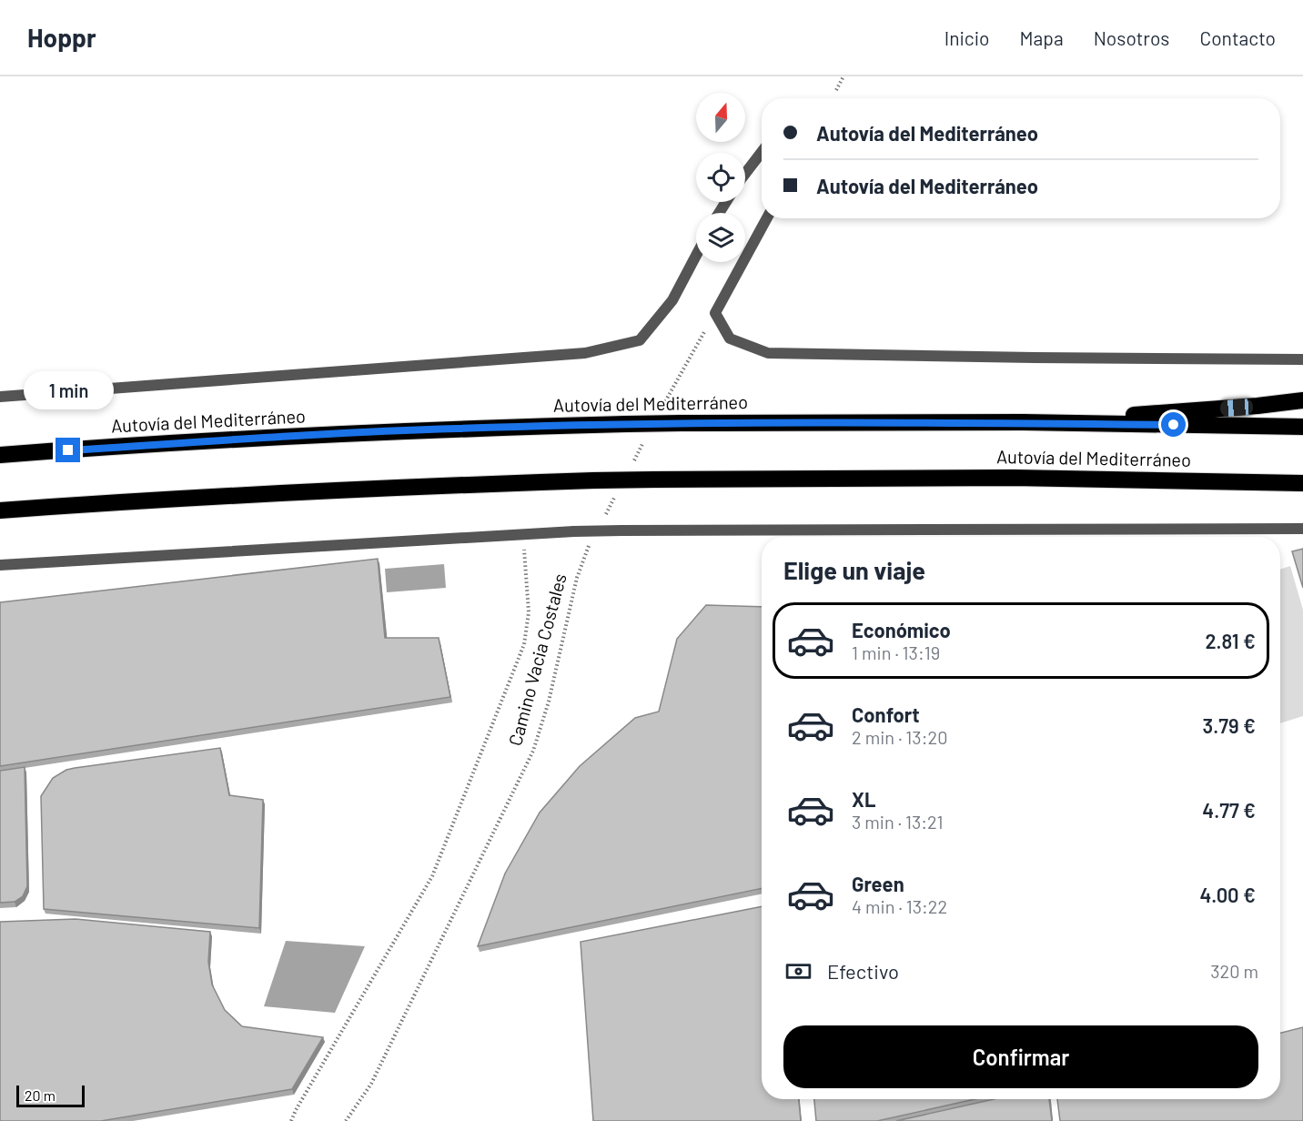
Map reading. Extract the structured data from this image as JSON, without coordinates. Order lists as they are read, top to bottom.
{
  "streets": {
    "highway": ["Autovía del Mediterráneo"],
    "path": ["Camino Vacia Costales"]
  },
  "scale_bar": "20 m",
  "north": "top",
  "page": {
    "header": "Hoppr",
    "nav": [
      "Inicio",
      "Mapa",
      "Nosotros",
      "Contacto"
    ],
    "banner": ["Autovía del Mediterráneo", "Autovía del Mediterráneo"],
    "bubble": "1 min",
    "heading": "Elige un viaje",
    "list": [
      {
        "name": "Económico",
        "note": "1 min · 13:19",
        "value": "2.81 €"
      },
      {
        "name": "Confort",
        "note": "2 min · 13:20",
        "value": "3.79 €"
      },
      {
        "name": "XL",
        "note": "3 min · 13:21",
        "value": "4.77 €"
      },
      {
        "name": "Green",
        "note": "4 min · 13:22",
        "value": "4.00 €"
      }
    ],
    "pay": ["Efectivo", "320 m"],
    "buttons": "Confirmar",
    "scale": "20 m"
  }
}
